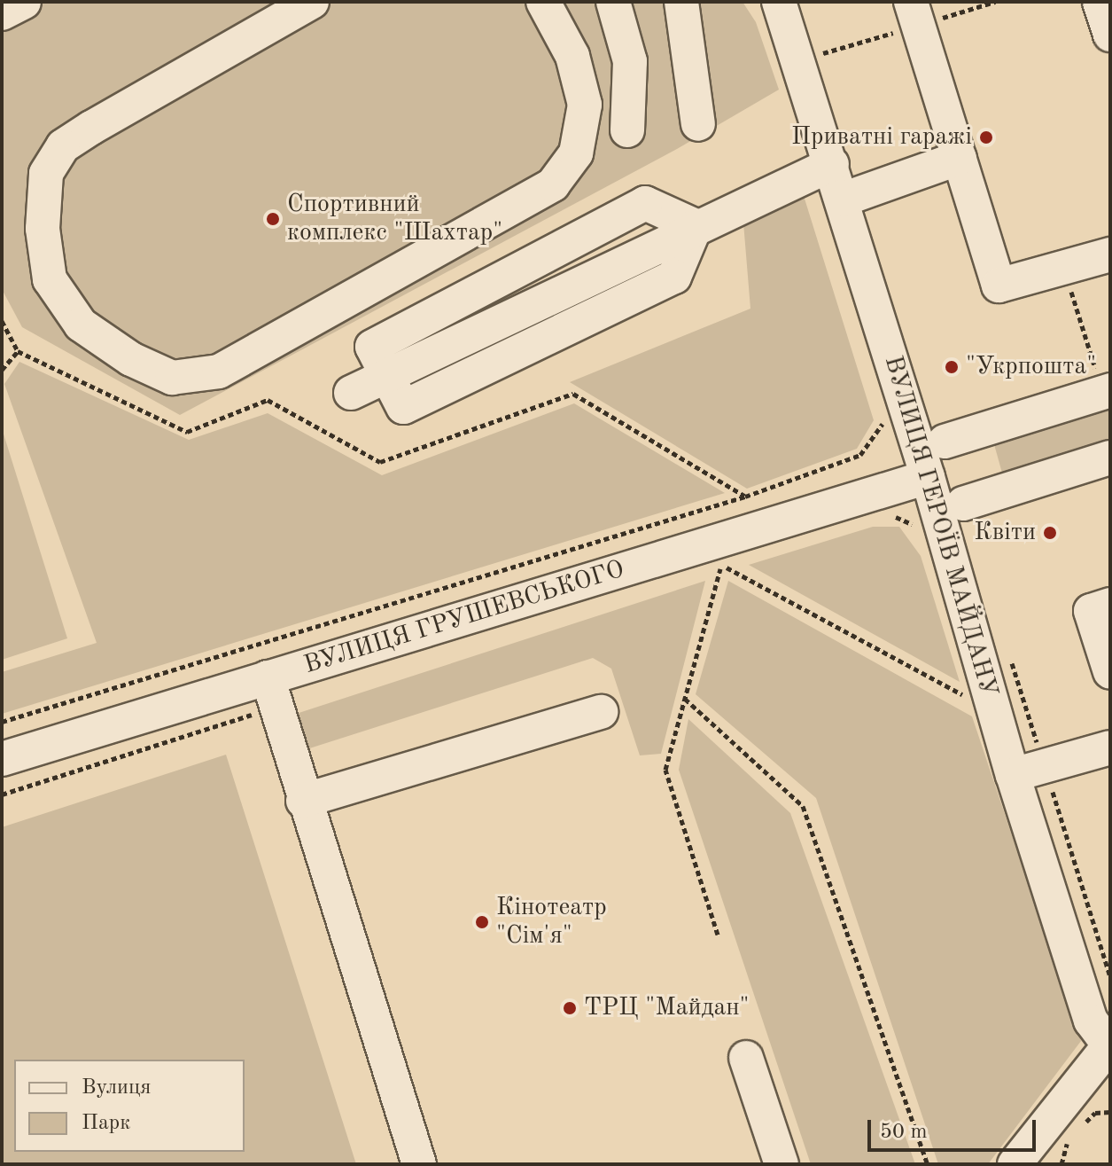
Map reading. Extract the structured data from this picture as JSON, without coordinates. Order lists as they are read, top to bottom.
{
  "streets": {
    "street": ["ВУЛИЦЯ ГЕРОЇВ МАЙДАНУ", "ВУЛИЦЯ ГРУШЕВСЬКОГО"]
  },
  "crossings": [
    ["ВУЛИЦЯ ГЕРОЇВ МАЙДАНУ", "ВУЛИЦЯ ГРУШЕВСЬКОГО"]
  ],
  "places": [
    "Приватні гаражі",
    "Спортивний комплекс \"Шахтар\"",
    "\"Укрпошта\"",
    "Квіти",
    "Кінотеатр \"Сім'я\"",
    "ТРЦ \"Майдан\""
  ],
  "legend": ["Вулиця", "Парк"],
  "scale_bar": "50 m"
}
